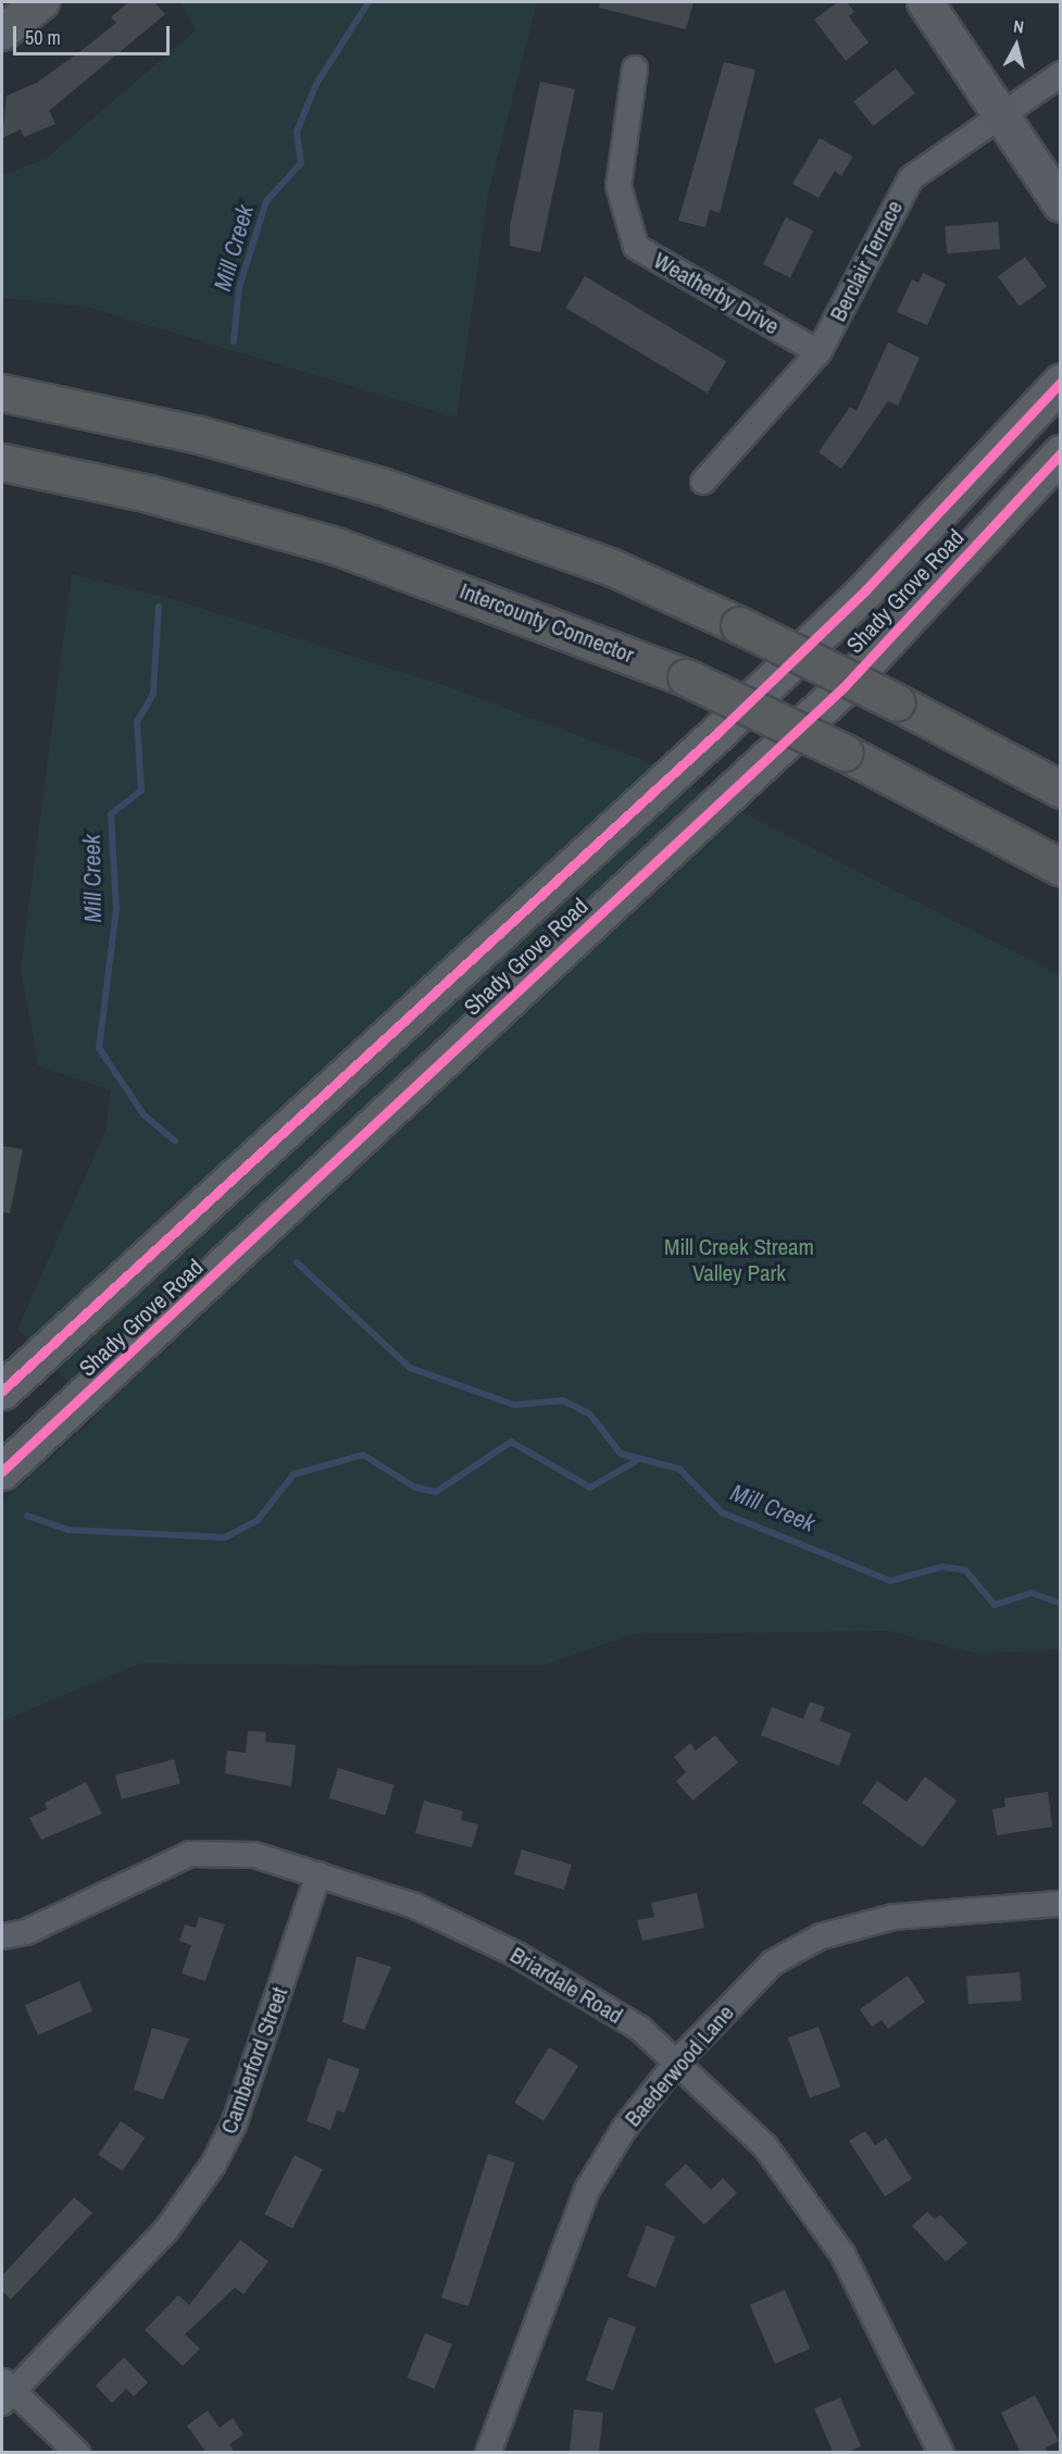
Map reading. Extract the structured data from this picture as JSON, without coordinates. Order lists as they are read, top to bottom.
{
  "streets": {
    "highway": ["Intercounty Connector"],
    "main road": ["Shady Grove Road"],
    "street": [
      "Berclair Terrace",
      "Weatherby Drive",
      "Briardale Road",
      "Camberford Street",
      "Baederwood Lane"
    ]
  },
  "crossings": [
    ["Berclair Terrace", "Weatherby Drive"],
    ["Briardale Road", "Camberford Street"],
    ["Briardale Road", "Baederwood Lane"]
  ],
  "water": ["Mill Creek"],
  "parks": ["Mill Creek Stream Valley Park"],
  "scale_bar": "50 m",
  "north": "top"
}
